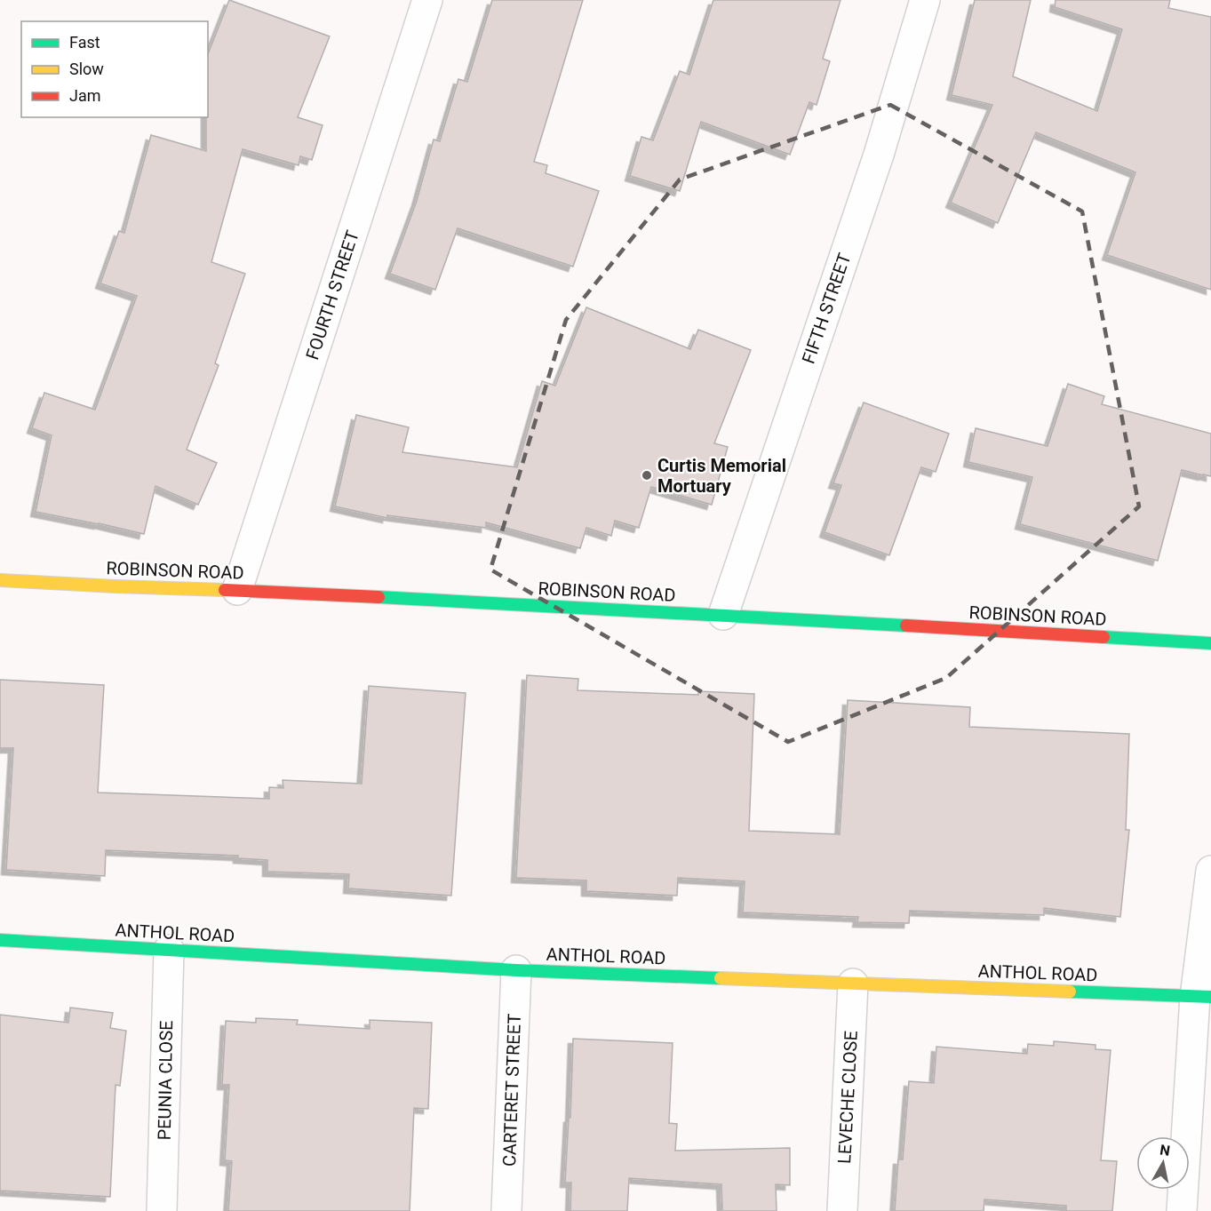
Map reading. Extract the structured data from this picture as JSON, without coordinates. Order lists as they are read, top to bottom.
{
  "streets": {
    "main road": ["ROBINSON ROAD", "ANTHOL ROAD"],
    "street": [
      "FOURTH STREET",
      "FIFTH STREET",
      "PEUNIA CLOSE",
      "CARTERET STREET",
      "LEVECHE CLOSE"
    ]
  },
  "crossings": [
    ["FOURTH STREET", "ROBINSON ROAD"],
    ["FIFTH STREET", "ROBINSON ROAD"],
    ["ANTHOL ROAD", "PEUNIA CLOSE"],
    ["ANTHOL ROAD", "CARTERET STREET"],
    ["ANTHOL ROAD", "LEVECHE CLOSE"]
  ],
  "places": ["Curtis Memorial Mortuary"],
  "legend": ["Fast", "Slow", "Jam"],
  "north": "top"
}
